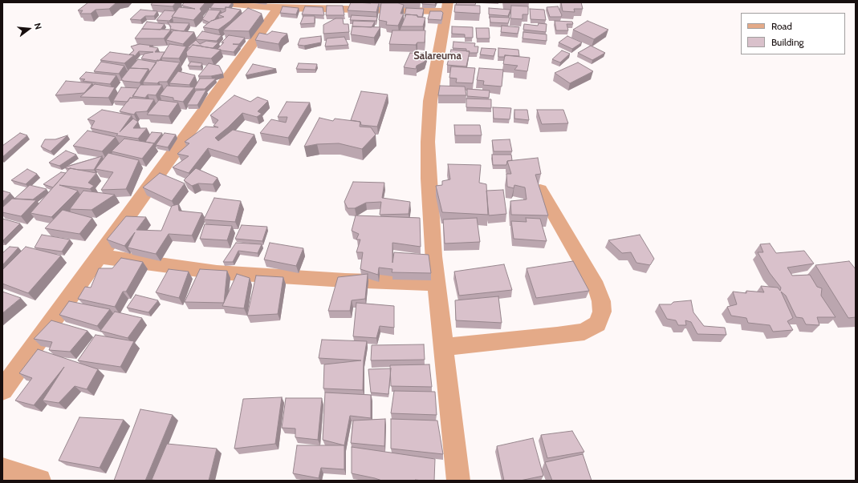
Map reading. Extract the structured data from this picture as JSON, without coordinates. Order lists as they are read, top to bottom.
{
  "districts": ["Salareuma"],
  "legend": ["Road", "Building"],
  "north": "right"
}
